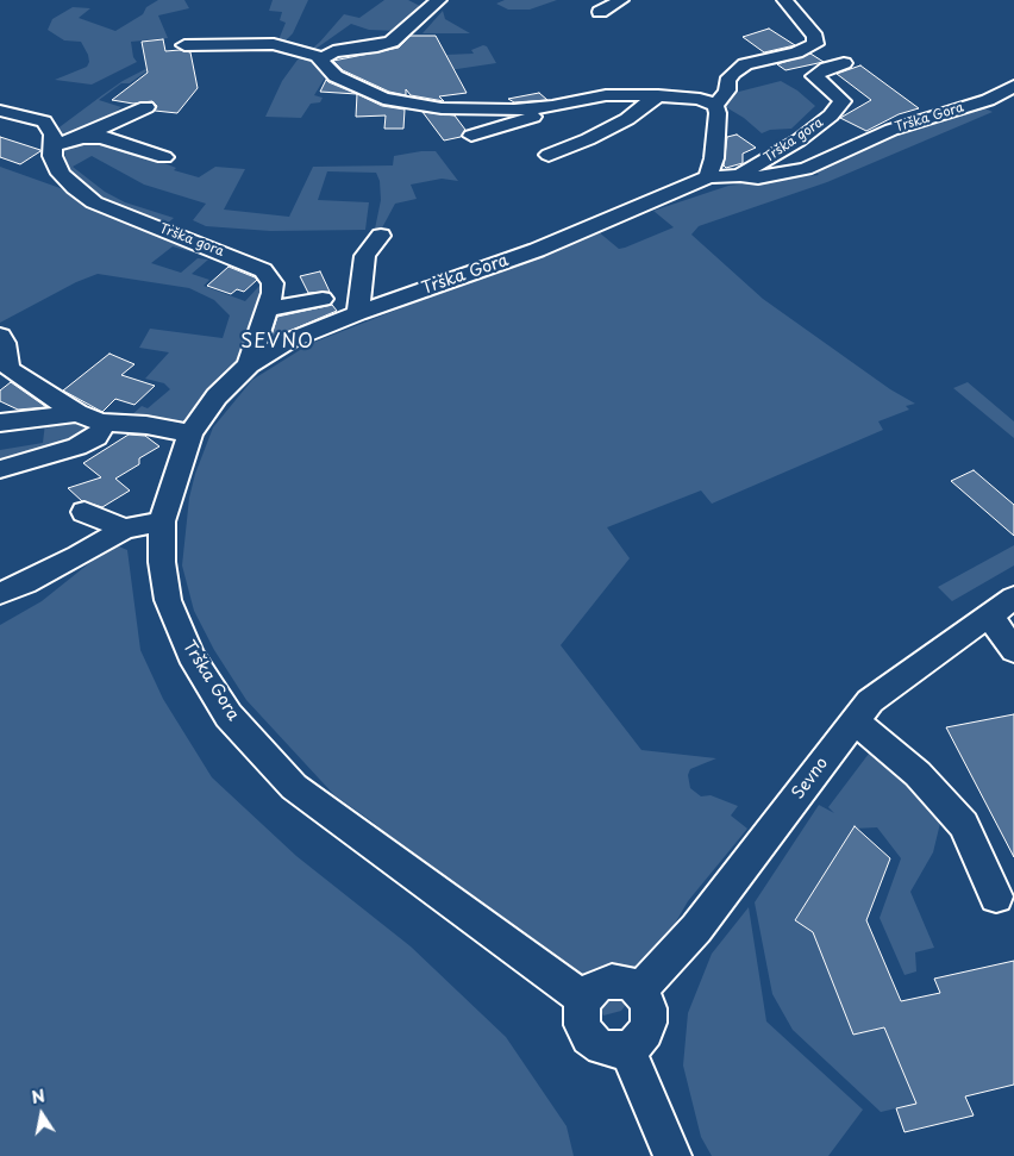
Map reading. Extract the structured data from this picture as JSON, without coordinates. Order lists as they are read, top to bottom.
{
  "streets": {
    "street": ["Trška Gora", "Trška gora", "Sevno"]
  },
  "crossings": [
    ["Trška Gora", "Trška gora"],
    ["Trška Gora", "Sevno"]
  ],
  "districts": ["SEVNO"],
  "north": "top"
}
